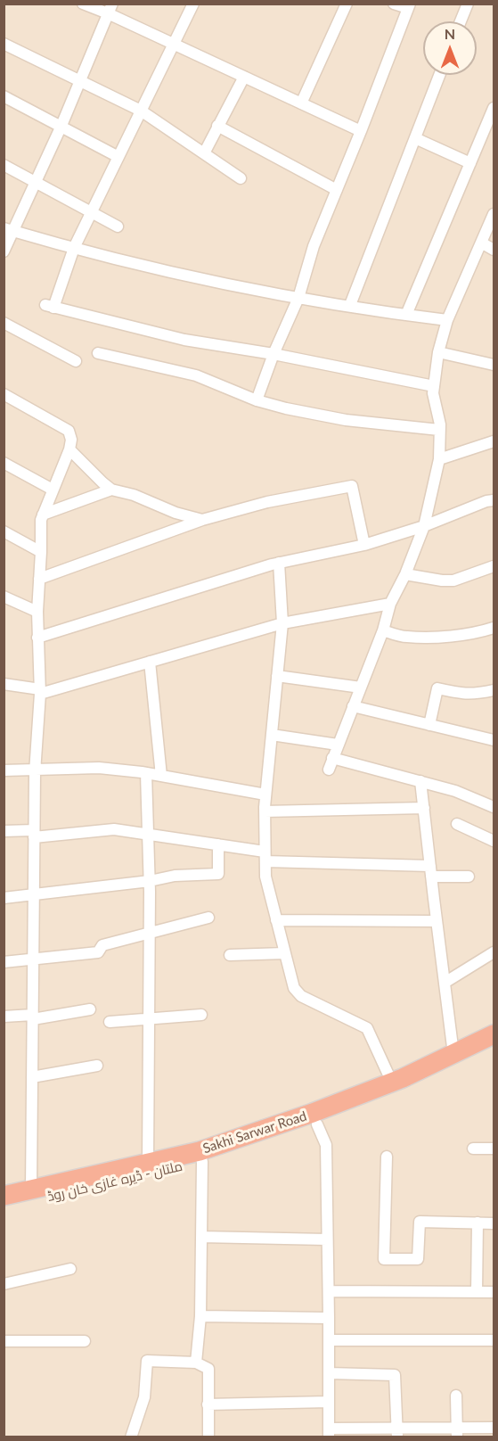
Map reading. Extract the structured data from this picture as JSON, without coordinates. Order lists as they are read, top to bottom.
{
  "streets": {
    "highway": ["Sakhi Sarwar Road", "ملتان - ڈیرہ غازی خان روڈ"]
  },
  "crossings": [
    ["Sakhi Sarwar Road", "ملتان - ڈیرہ غازی خان روڈ"]
  ],
  "north": "top"
}
